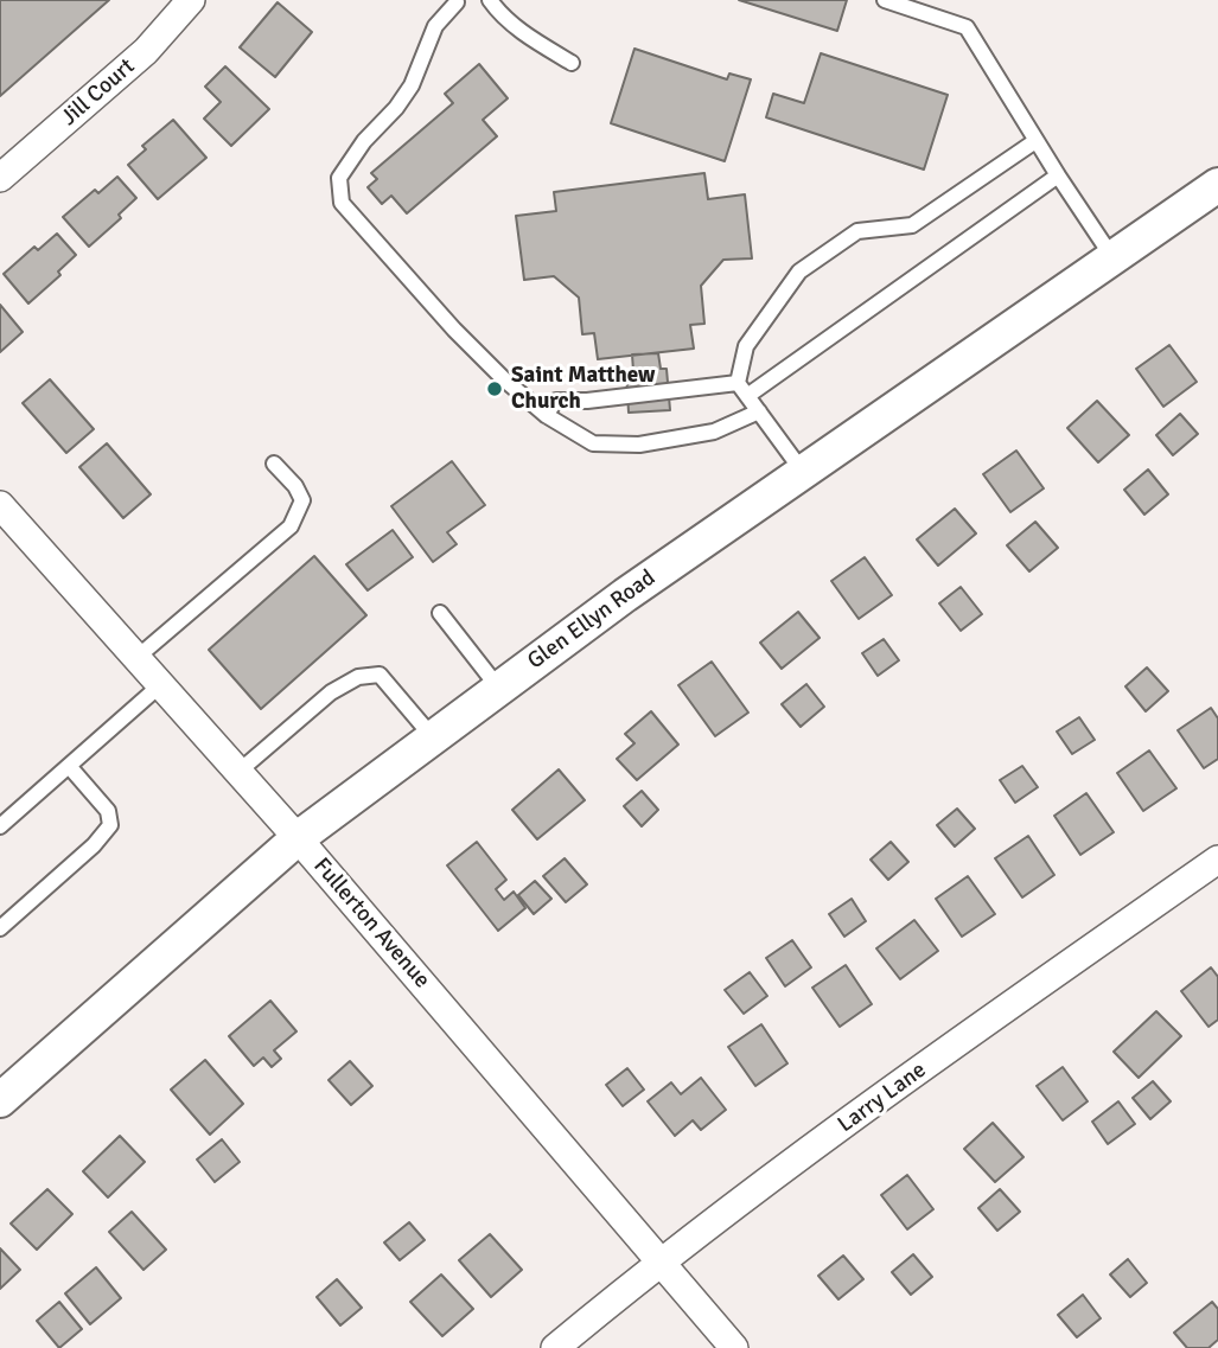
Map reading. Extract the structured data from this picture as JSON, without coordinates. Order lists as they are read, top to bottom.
{
  "streets": {
    "street": [
      "Jill Court",
      "Glen Ellyn Road",
      "Fullerton Avenue",
      "Larry Lane"
    ]
  },
  "crossings": [
    ["Glen Ellyn Road", "Fullerton Avenue"],
    ["Fullerton Avenue", "Larry Lane"]
  ],
  "places": ["Saint Matthew Church"]
}
